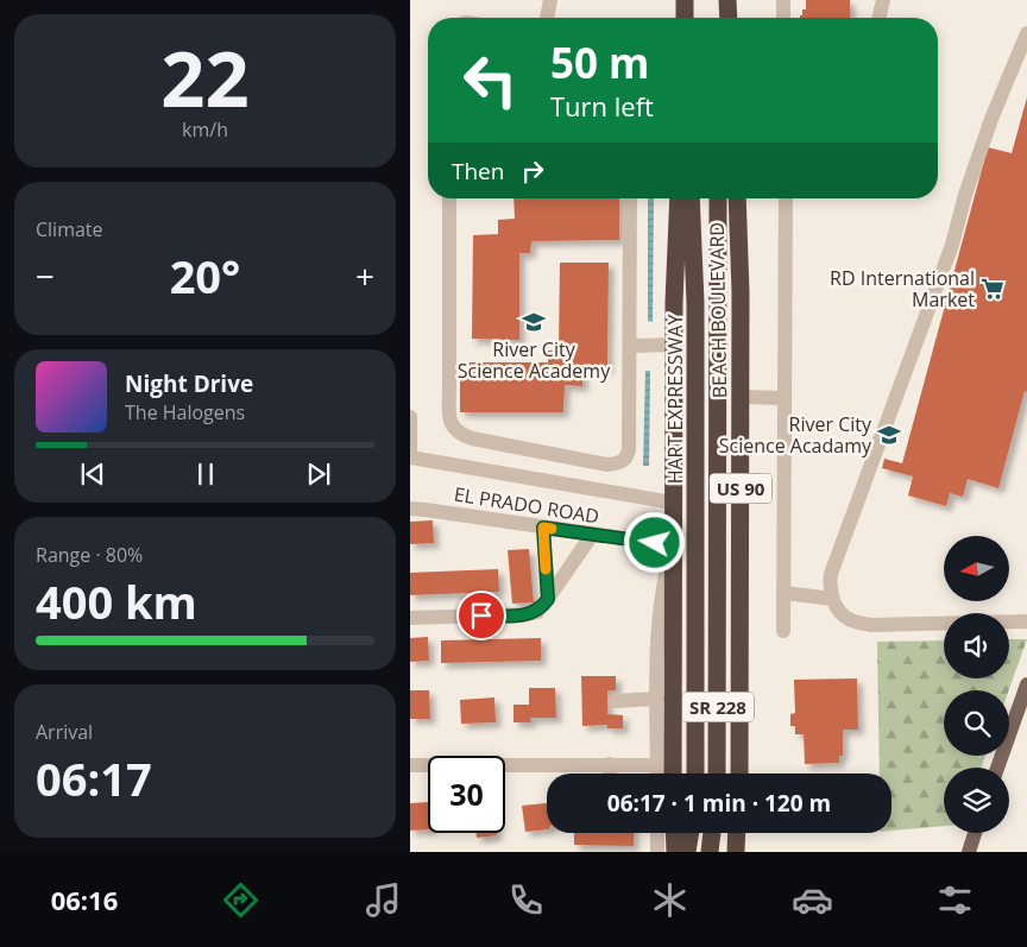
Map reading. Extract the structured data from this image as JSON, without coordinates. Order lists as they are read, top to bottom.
{
  "streets": {
    "highway": [
      "BEACH BOULEVARD",
      "HART EXPRESSWAY",
      "US 90",
      "SR 228"
    ],
    "street": ["EL PRADO ROAD"]
  },
  "crossings": [
    ["BEACH BOULEVARD", "EL PRADO ROAD"]
  ],
  "places": {
    "supermarket": ["RD International Market"],
    "school or university": ["River City Science Academy", "River City Science Acadamy"]
  },
  "north": "left",
  "page": {
    "tile": [
      ["22", "km/h"],
      "Climate",
      ["Range · 80%", "400 km"],
      ["Arrival", "06:17"]
    ],
    "turn": ["50 m", "Turn left"],
    "then": "Then",
    "heat": ["−", "20°", "+"],
    "song": ["Night Drive", "The Halogens"],
    "limit": "30",
    "trip": "06:17 · 1 min · 120 m",
    "tabs": "06:16"
  }
}
